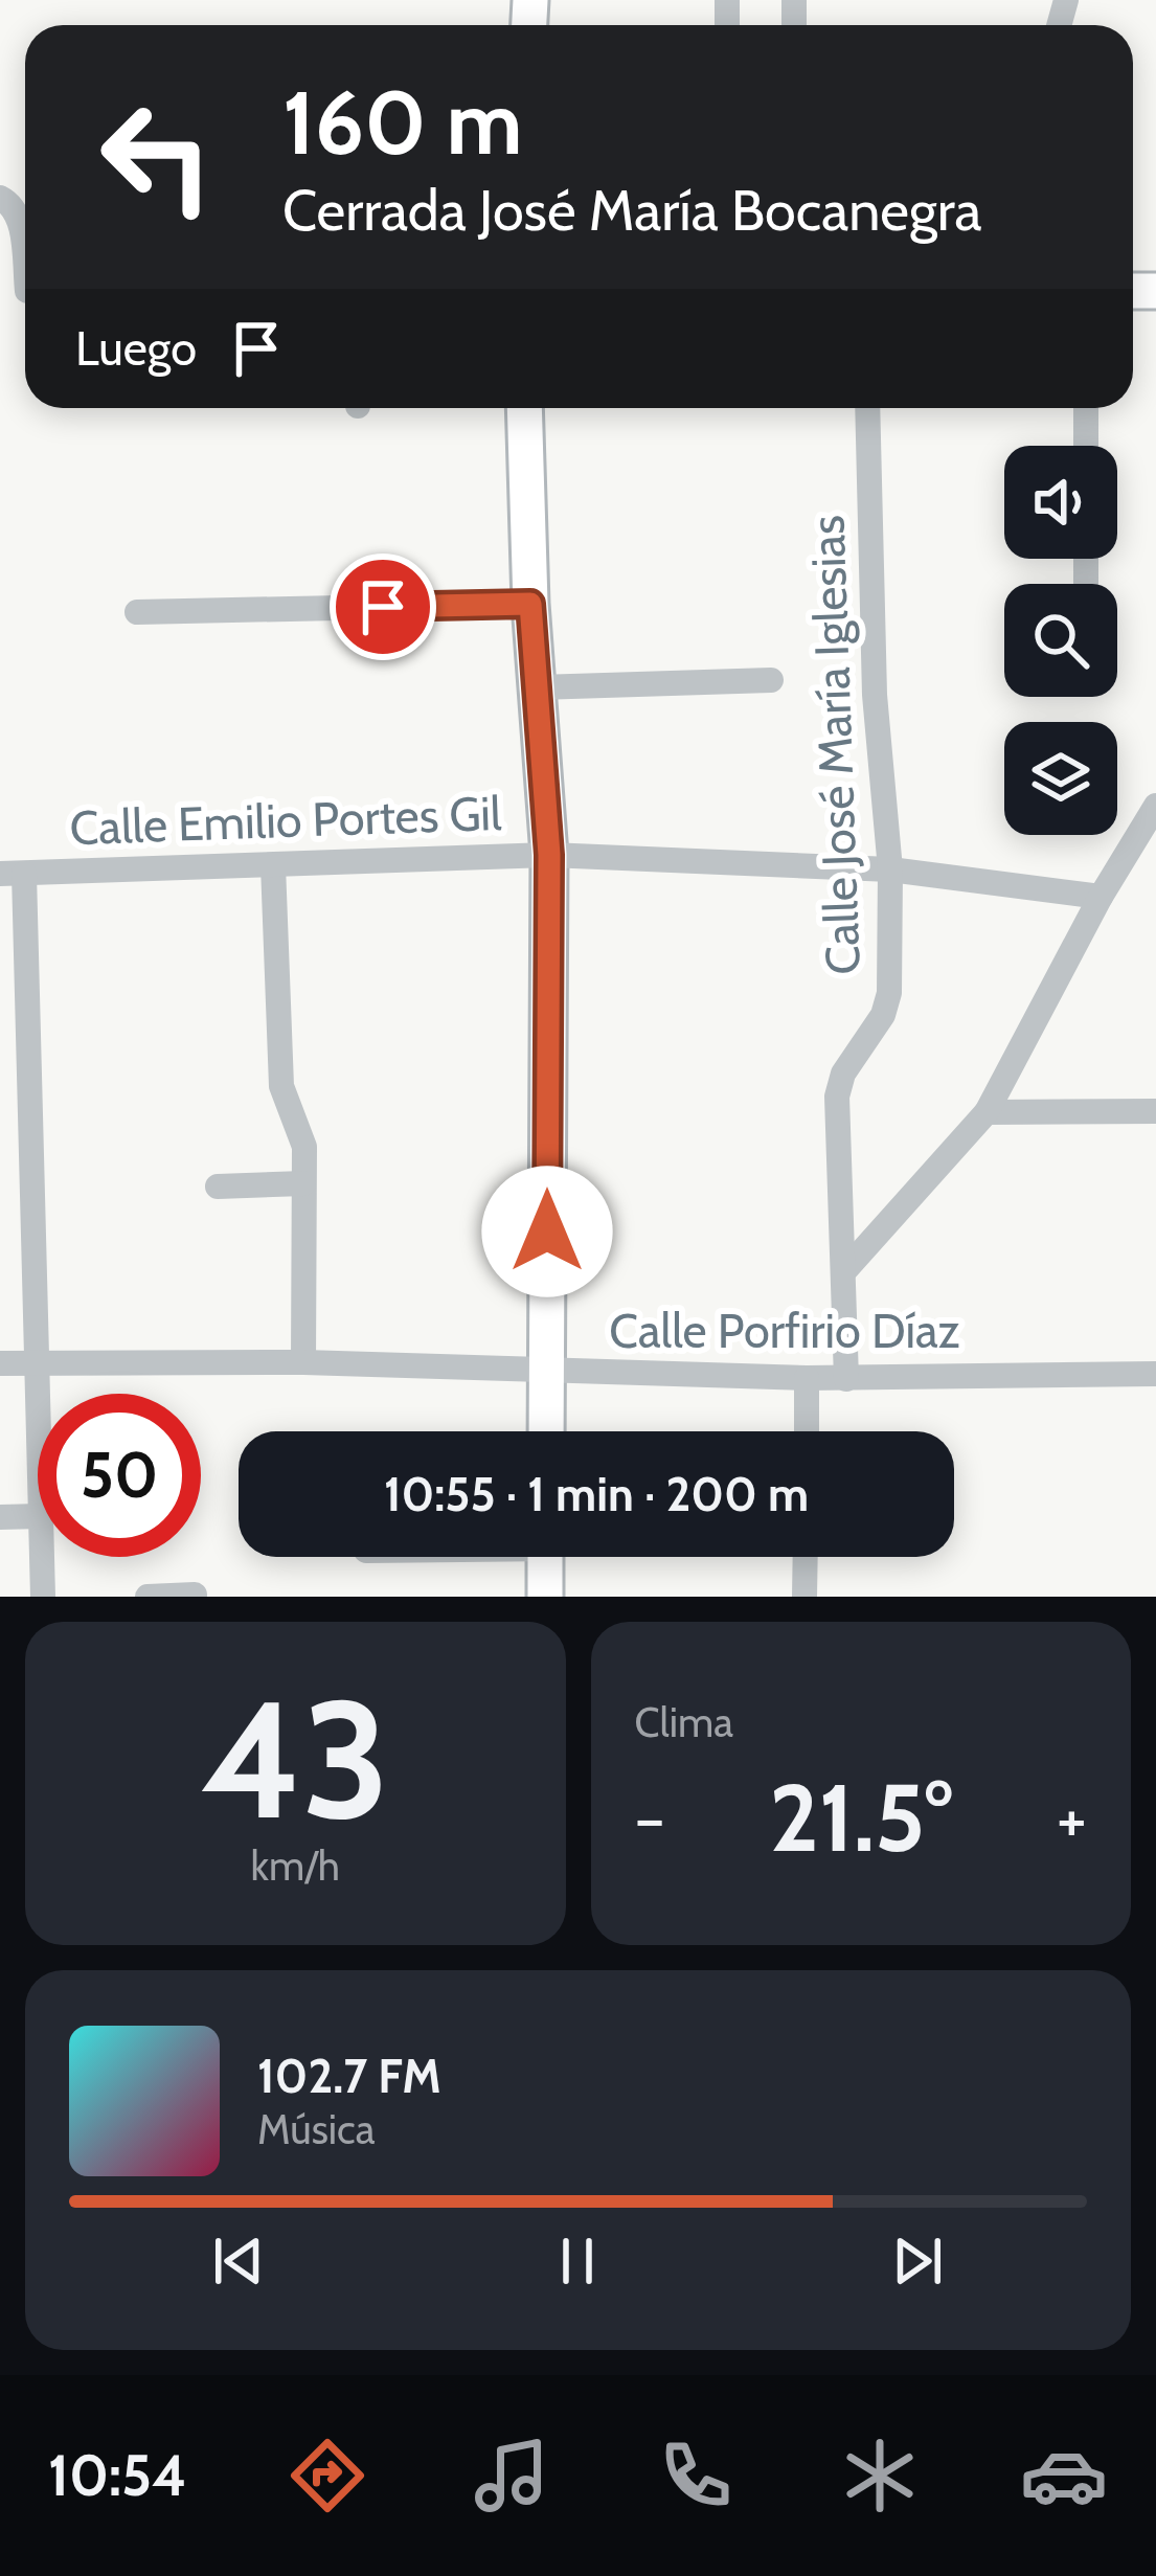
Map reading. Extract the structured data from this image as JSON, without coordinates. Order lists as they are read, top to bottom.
{
  "streets": {
    "street": ["Calle José María Iglesias", "Calle Emilio Portes Gil", "Calle Porfirio Díaz"]
  },
  "crossings": [
    ["Calle José María Iglesias", "Calle Emilio Portes Gil"],
    ["Calle José María Iglesias", "Calle Porfirio Díaz"]
  ],
  "page": {
    "turn": ["160 m", "Cerrada José María Bocanegra"],
    "then": "Luego",
    "limit": "50",
    "trip": "10:55 · 1 min · 200 m",
    "tile": [
      ["43", "km/h"],
      "Clima"
    ],
    "heat": ["−", "21.5°", "+"],
    "song": ["102.7 FM", "Música"],
    "tabs": "10:54"
  }
}
